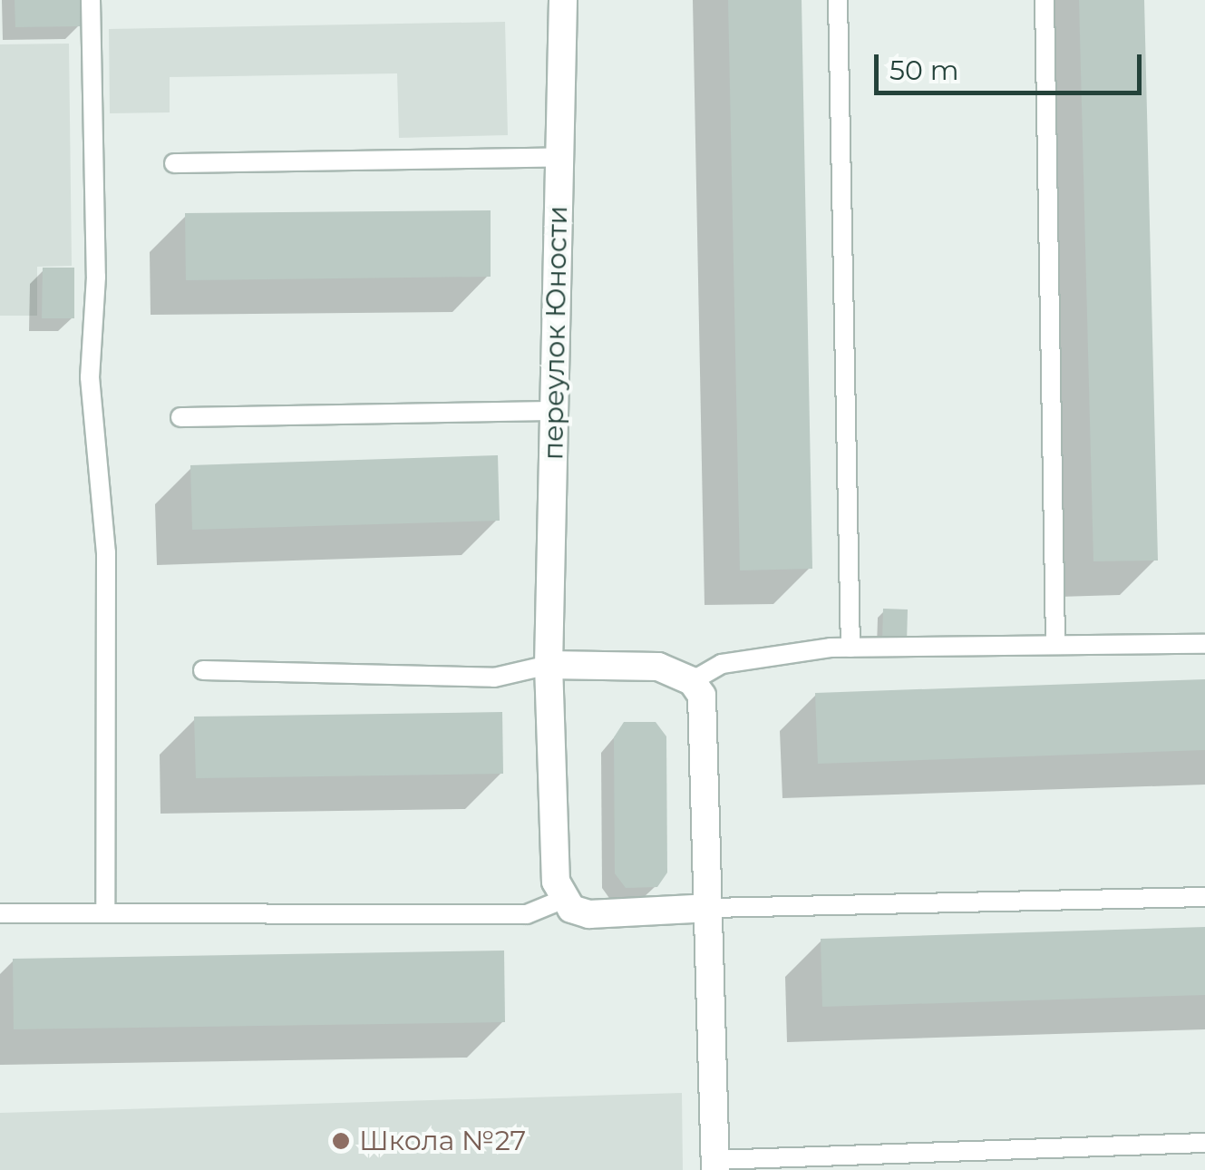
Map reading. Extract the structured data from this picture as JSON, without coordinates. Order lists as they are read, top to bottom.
{
  "streets": {
    "street": ["переулок Юности"]
  },
  "places": ["Школа №27"],
  "scale_bar": "50 m"
}
